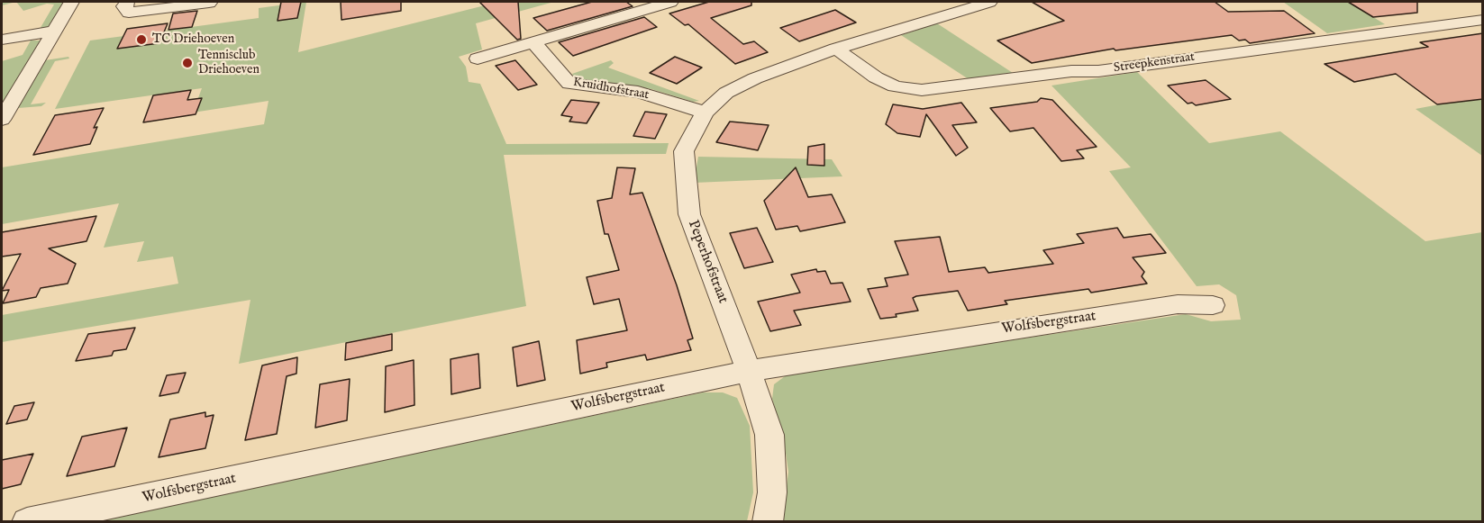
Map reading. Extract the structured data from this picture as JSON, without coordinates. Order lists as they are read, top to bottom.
{
  "streets": {
    "street": [
      "Streepkenstraat",
      "Kruidhofstraat",
      "Peperhofstraat",
      "Wolfsbergstraat"
    ]
  },
  "crossings": [
    ["Streepkenstraat", "Peperhofstraat"],
    ["Kruidhofstraat", "Peperhofstraat"],
    ["Peperhofstraat", "Wolfsbergstraat"]
  ],
  "places": ["TC Driehoeven", "Tennisclub Driehoeven"]
}
